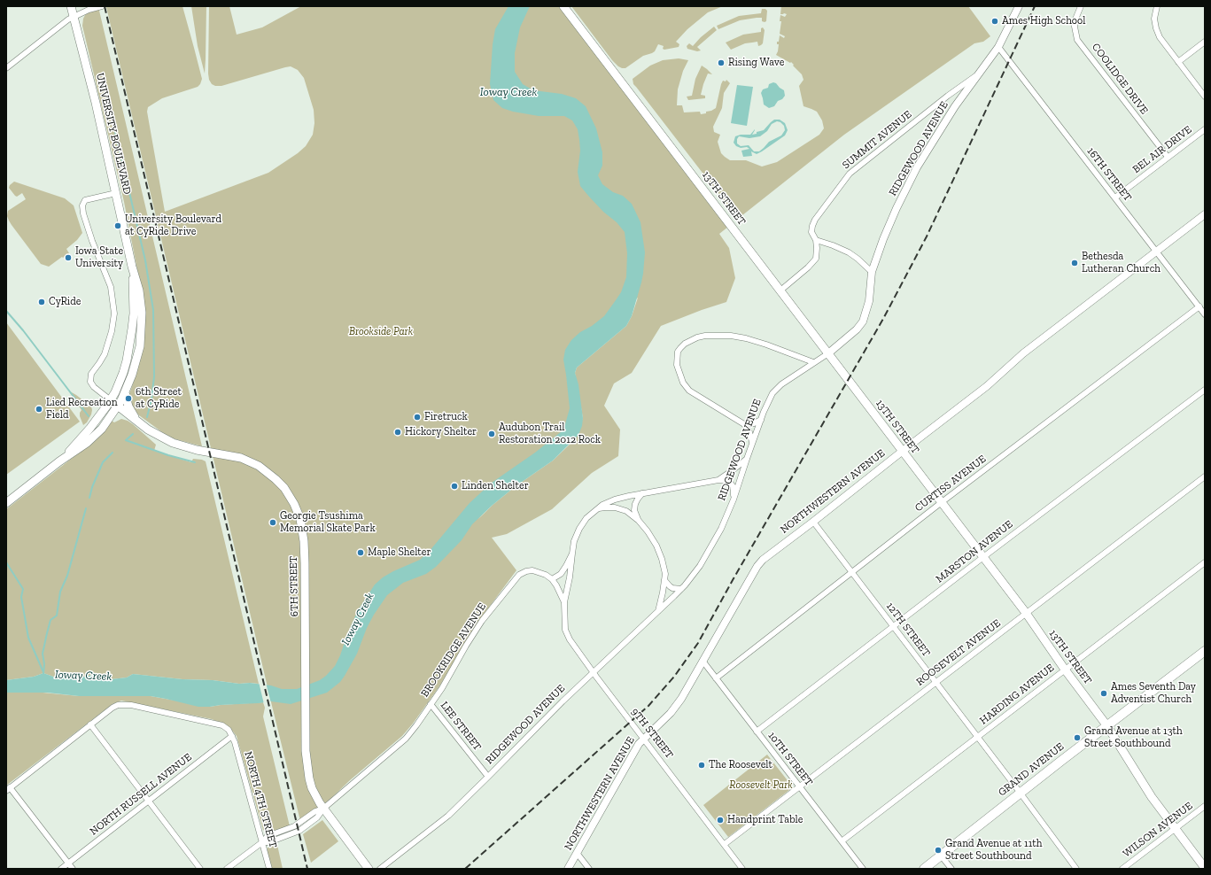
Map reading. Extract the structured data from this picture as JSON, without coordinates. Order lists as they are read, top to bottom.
{
  "streets": {
    "main road": [
      "UNIVERSITY BOULEVARD",
      "13TH STREET",
      "6TH STREET",
      "GRAND AVENUE"
    ],
    "street": [
      "COOLIDGE DRIVE",
      "SUMMIT AVENUE",
      "RIDGEWOOD AVENUE",
      "BEL AIR DRIVE",
      "16TH STREET",
      "CURTISS AVENUE",
      "NORTHWESTERN AVENUE",
      "MARSTON AVENUE",
      "12TH STREET",
      "BROOKRIDGE AVENUE",
      "ROOSEVELT AVENUE",
      "HARDING AVENUE",
      "LEE STREET",
      "9TH STREET",
      "10TH STREET",
      "NORTH RUSSELL AVENUE",
      "NORTH 4TH STREET",
      "WILSON AVENUE"
    ]
  },
  "crossings": [
    ["COOLIDGE DRIVE", "BEL AIR DRIVE"],
    ["UNIVERSITY BOULEVARD", "6TH STREET"],
    ["SUMMIT AVENUE", "RIDGEWOOD AVENUE"],
    ["RIDGEWOOD AVENUE", "16TH STREET"],
    ["RIDGEWOOD AVENUE", "13TH STREET"],
    ["RIDGEWOOD AVENUE", "LEE STREET"],
    ["RIDGEWOOD AVENUE", "9TH STREET"],
    ["BEL AIR DRIVE", "16TH STREET"],
    ["16TH STREET", "CURTISS AVENUE"],
    ["16TH STREET", "NORTHWESTERN AVENUE"],
    ["13TH STREET", "CURTISS AVENUE"],
    ["13TH STREET", "NORTHWESTERN AVENUE"],
    ["13TH STREET", "MARSTON AVENUE"],
    ["13TH STREET", "ROOSEVELT AVENUE"],
    ["13TH STREET", "HARDING AVENUE"],
    ["13TH STREET", "GRAND AVENUE"],
    ["13TH STREET", "WILSON AVENUE"],
    ["CURTISS AVENUE", "12TH STREET"],
    ["CURTISS AVENUE", "10TH STREET"],
    ["NORTHWESTERN AVENUE", "12TH STREET"],
    ["NORTHWESTERN AVENUE", "9TH STREET"],
    ["NORTHWESTERN AVENUE", "10TH STREET"],
    ["MARSTON AVENUE", "12TH STREET"],
    ["MARSTON AVENUE", "10TH STREET"],
    ["6TH STREET", "BROOKRIDGE AVENUE"],
    ["12TH STREET", "ROOSEVELT AVENUE"],
    ["12TH STREET", "HARDING AVENUE"],
    ["12TH STREET", "GRAND AVENUE"],
    ["BROOKRIDGE AVENUE", "LEE STREET"],
    ["BROOKRIDGE AVENUE", "9TH STREET"],
    ["BROOKRIDGE AVENUE", "NORTH 4TH STREET"],
    ["ROOSEVELT AVENUE", "9TH STREET"],
    ["ROOSEVELT AVENUE", "10TH STREET"],
    ["HARDING AVENUE", "10TH STREET"],
    ["NORTH RUSSELL AVENUE", "NORTH 4TH STREET"]
  ],
  "water": ["Ioway Creek"],
  "parks": ["Brookside Park", "Roosevelt Park"],
  "places": [
    "Ames High School",
    "Rising Wave",
    "University Boulevard at CyRide Drive",
    "Iowa State University",
    "Bethesda Lutheran Church",
    "CyRide",
    "6th Street at CyRide",
    "Lied Recreation Field",
    "Firetruck",
    "Hickory Shelter",
    "Audubon Trail Restoration 2012 Rock",
    "Linden Shelter",
    "Georgie Tsushima Memorial Skate Park",
    "Maple Shelter",
    "Ames Seventh Day Adventist Church",
    "Grand Avenue at 13th Street Southbound",
    "The Roosevelt",
    "Handprint Table",
    "Grand Avenue at 11th Street Southbound"
  ]
}
